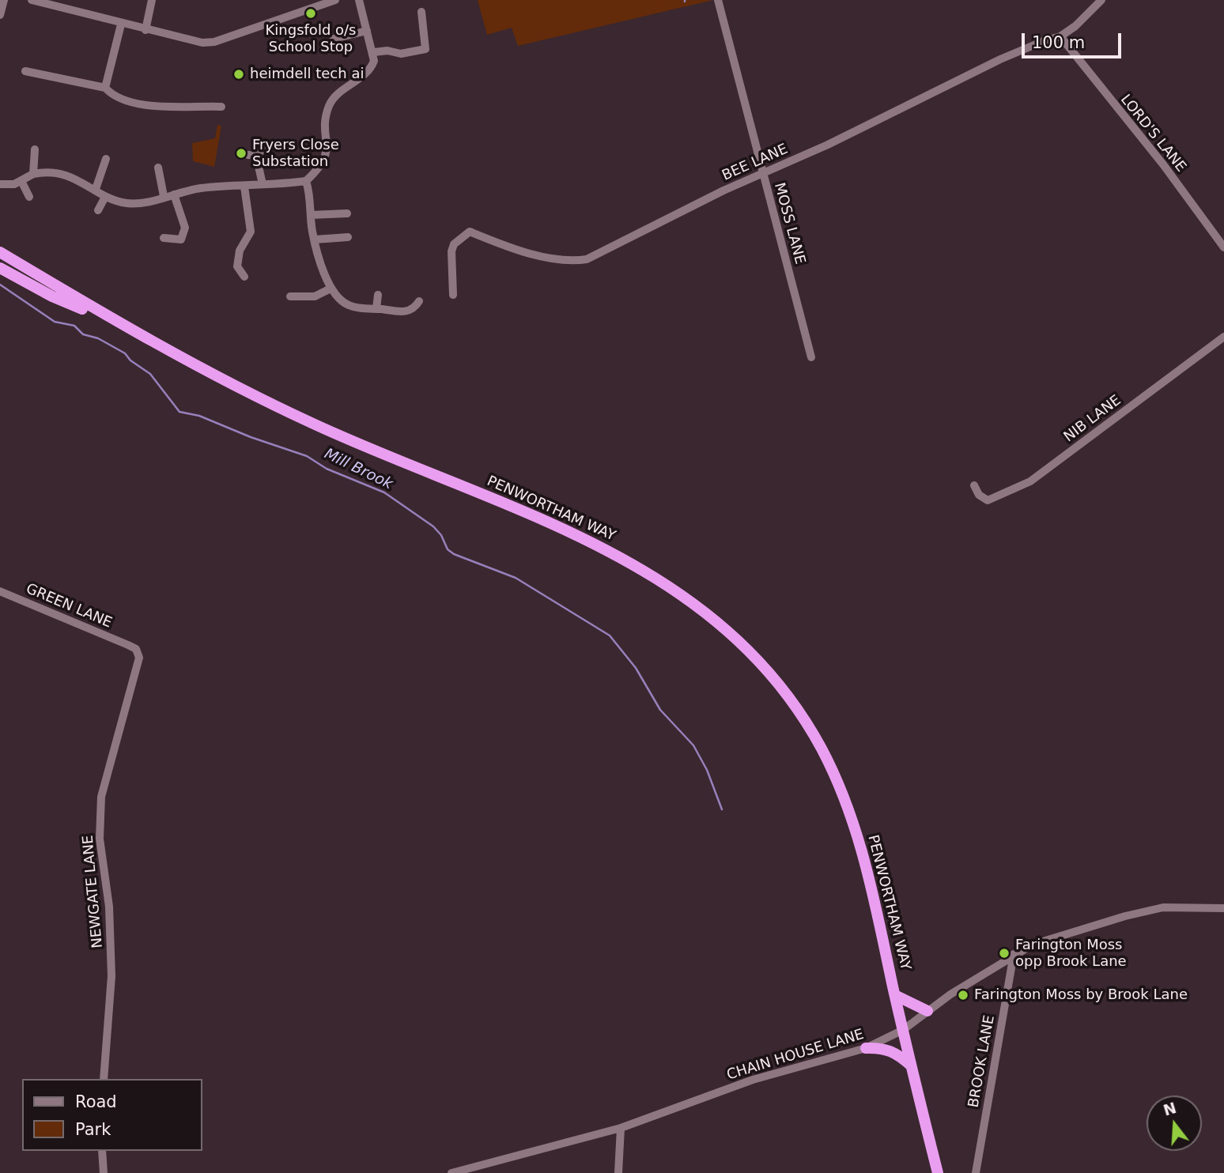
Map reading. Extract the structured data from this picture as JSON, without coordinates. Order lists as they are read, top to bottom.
{
  "streets": {
    "highway": ["PENWORTHAM WAY"],
    "street": [
      "LORD'S LANE",
      "BEE LANE",
      "MOSS LANE",
      "NIB LANE",
      "GREEN LANE",
      "NEWGATE LANE",
      "CHAIN HOUSE LANE",
      "BROOK LANE"
    ]
  },
  "crossings": [
    ["LORD'S LANE", "BEE LANE"],
    ["BEE LANE", "MOSS LANE"],
    ["PENWORTHAM WAY", "CHAIN HOUSE LANE"],
    ["GREEN LANE", "NEWGATE LANE"],
    ["CHAIN HOUSE LANE", "BROOK LANE"]
  ],
  "water": ["Mill Brook"],
  "places": [
    "Kingsfold o/s School Stop",
    "heimdell tech ai",
    "Fryers Close Substation",
    "Farington Moss opp Brook Lane",
    "Farington Moss by Brook Lane"
  ],
  "legend": ["Road", "Park"],
  "scale_bar": "100 m",
  "north": "top"
}
